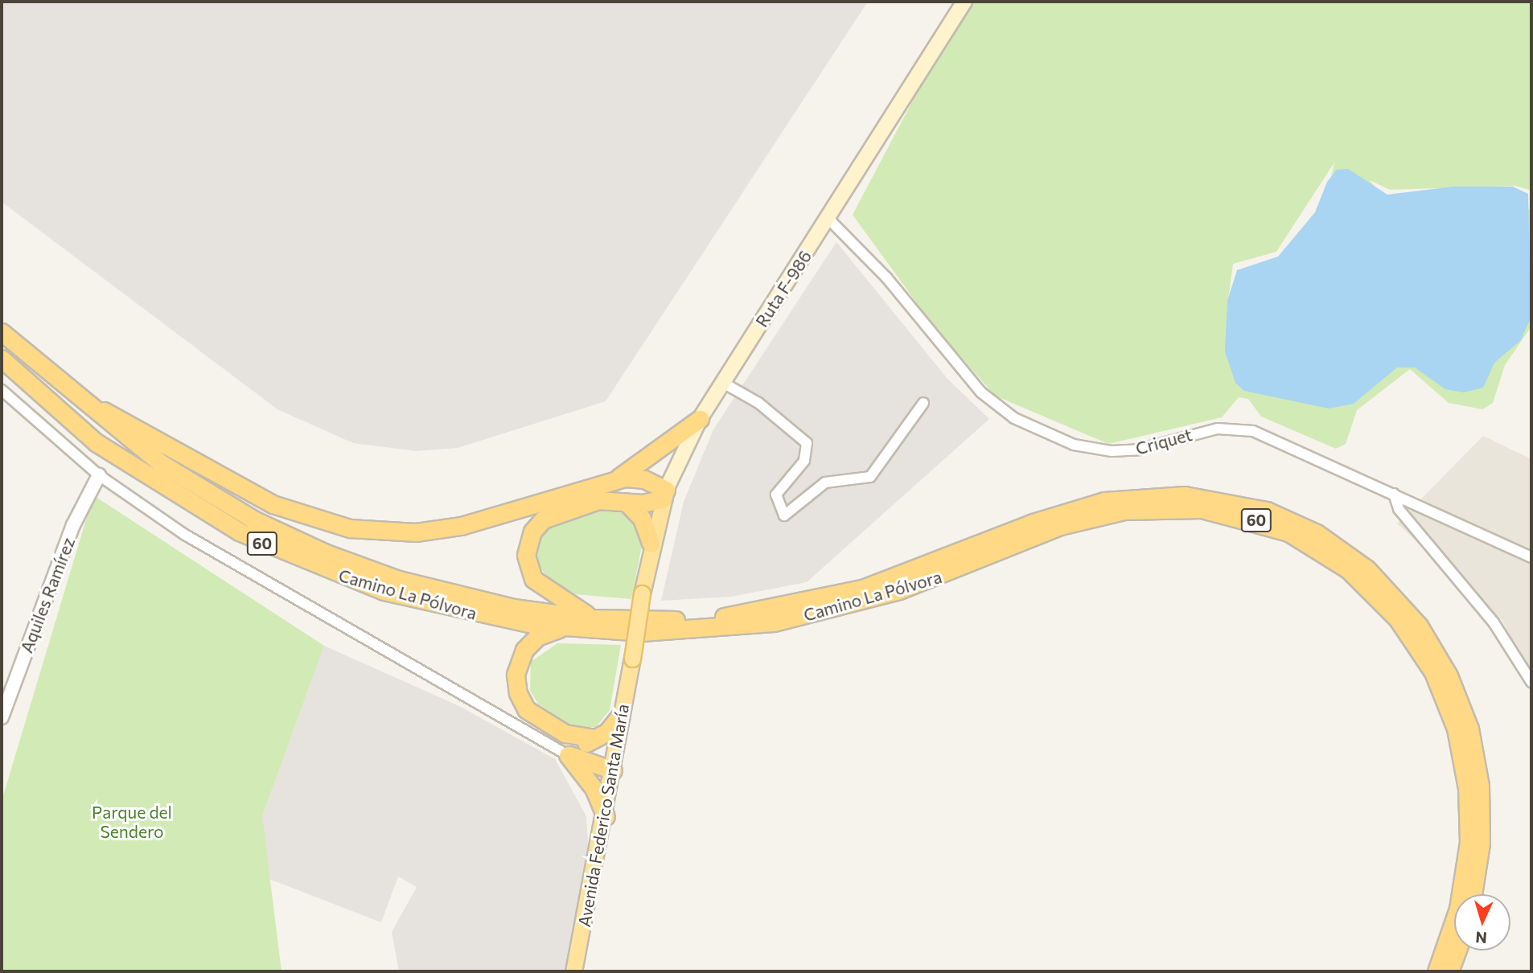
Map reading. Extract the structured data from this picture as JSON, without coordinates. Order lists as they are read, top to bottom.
{
  "streets": {
    "highway": ["60", "Camino La Pólvora"],
    "main road": ["Ruta F-986", "Avenida Federico Santa María"],
    "street": ["Criquet", "Aquiles Ramírez"]
  },
  "crossings": [
    ["Ruta F-986", "Criquet"],
    ["Ruta F-986", "Avenida Federico Santa María"]
  ],
  "parks": ["Parque del Sendero"],
  "north": "bottom"
}
